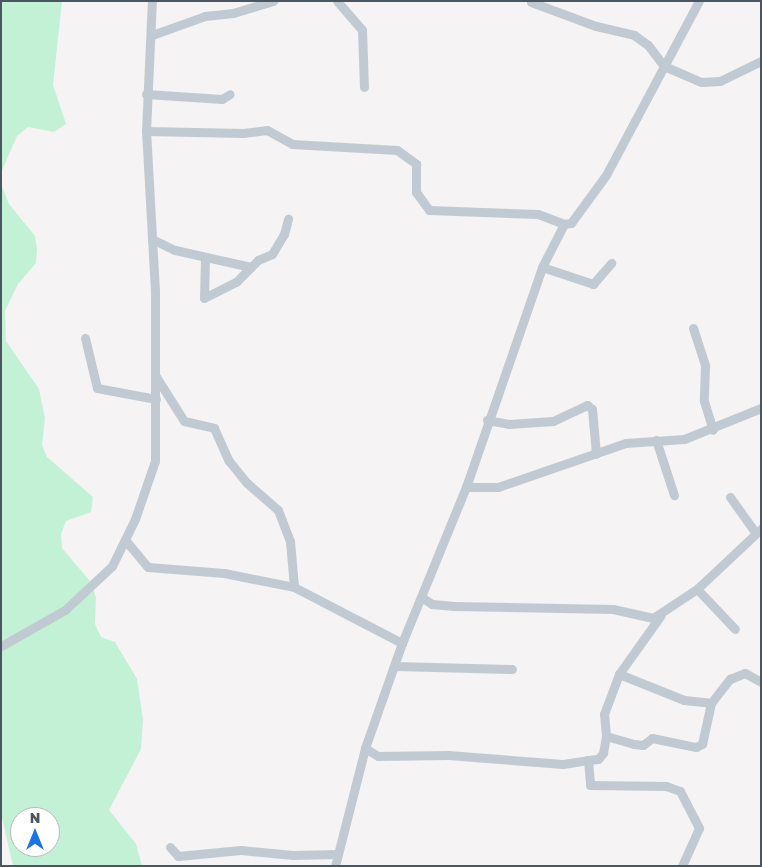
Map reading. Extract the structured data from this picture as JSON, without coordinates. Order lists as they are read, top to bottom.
{
  "north": "top"
}
